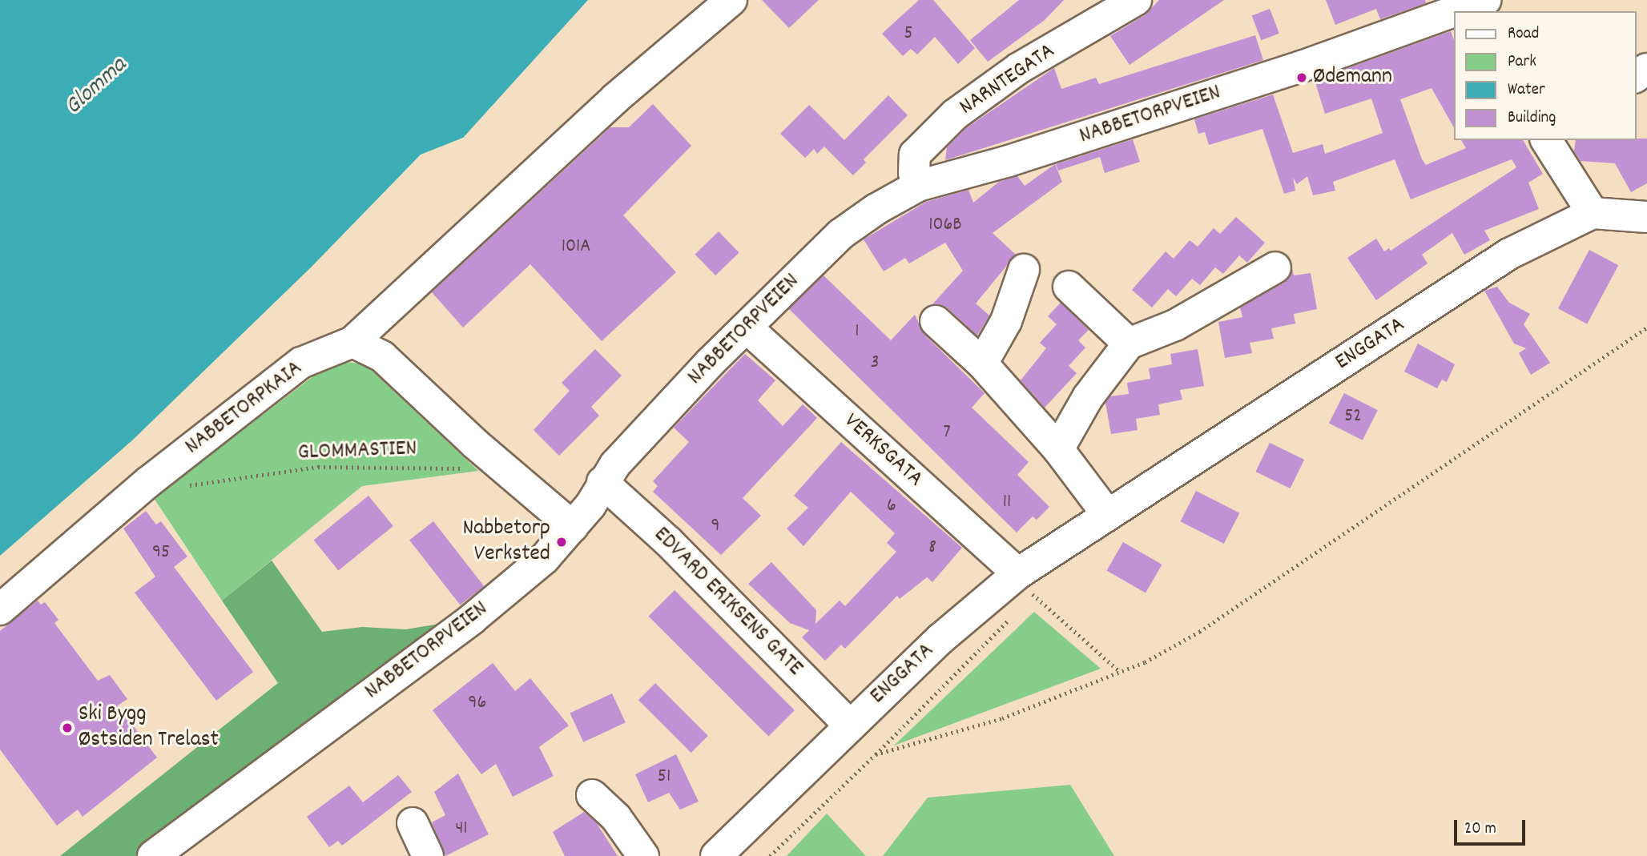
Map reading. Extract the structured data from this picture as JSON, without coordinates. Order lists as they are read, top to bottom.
{
  "streets": {
    "street": [
      "NARNTEGATA",
      "NABBETORPVEIEN",
      "ENGGATA",
      "NABBETORPKAIA",
      "VERKSGATA",
      "EDVARD ERIKSENS GATE"
    ],
    "path": ["GLOMMASTIEN"]
  },
  "crossings": [
    ["NARNTEGATA", "NABBETORPVEIEN"],
    ["NABBETORPVEIEN", "VERKSGATA"],
    ["NABBETORPVEIEN", "EDVARD ERIKSENS GATE"],
    ["ENGGATA", "VERKSGATA"],
    ["ENGGATA", "EDVARD ERIKSENS GATE"],
    ["NABBETORPKAIA", "GLOMMASTIEN"]
  ],
  "water": ["Glomma"],
  "places": ["Ødemann", "Nabbetorp Verksted", "Ski Bygg Østsiden Trelast"],
  "house_numbers": [
    "5",
    "106B",
    "101A",
    "1",
    "3",
    "52",
    "7",
    "11",
    "6",
    "9",
    "8",
    "95",
    "96",
    "51",
    "41"
  ],
  "legend": [
    "Road",
    "Park",
    "Water",
    "Building"
  ],
  "scale_bar": "20 m"
}
